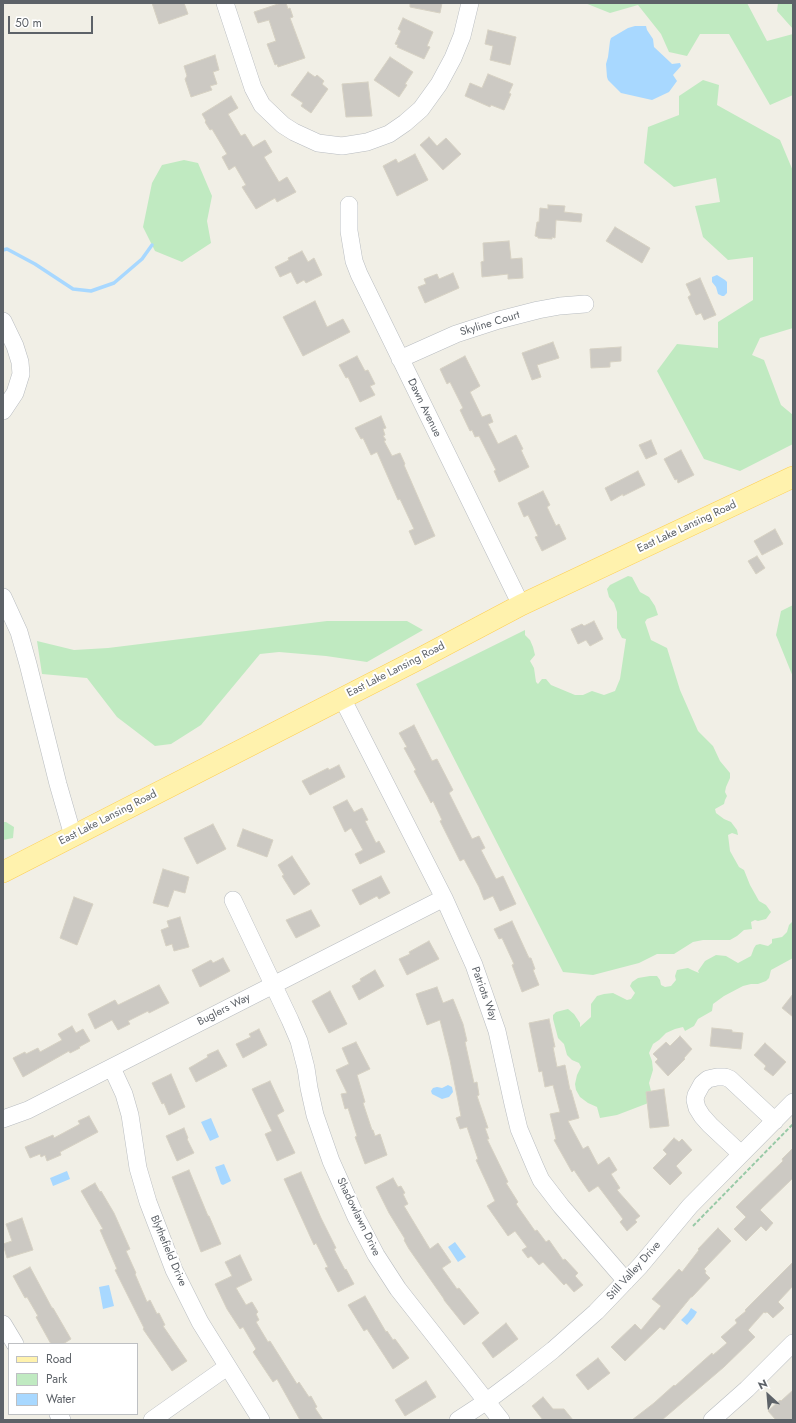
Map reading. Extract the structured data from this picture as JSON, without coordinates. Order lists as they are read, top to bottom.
{
  "streets": {
    "main road": ["East Lake Lansing Road"],
    "street": [
      "Skyline Court",
      "Dawn Avenue",
      "Patriots Way",
      "Buglers Way",
      "Shadowlawn Drive",
      "Blythefield Drive",
      "Still Valley Drive"
    ]
  },
  "crossings": [
    ["Skyline Court", "Dawn Avenue"],
    ["Dawn Avenue", "East Lake Lansing Road"],
    ["East Lake Lansing Road", "Patriots Way"],
    ["Patriots Way", "Buglers Way"],
    ["Patriots Way", "Still Valley Drive"],
    ["Buglers Way", "Shadowlawn Drive"],
    ["Buglers Way", "Blythefield Drive"],
    ["Shadowlawn Drive", "Still Valley Drive"]
  ],
  "legend": ["Road", "Park", "Water"],
  "scale_bar": "50 m",
  "north": "top left"
}
